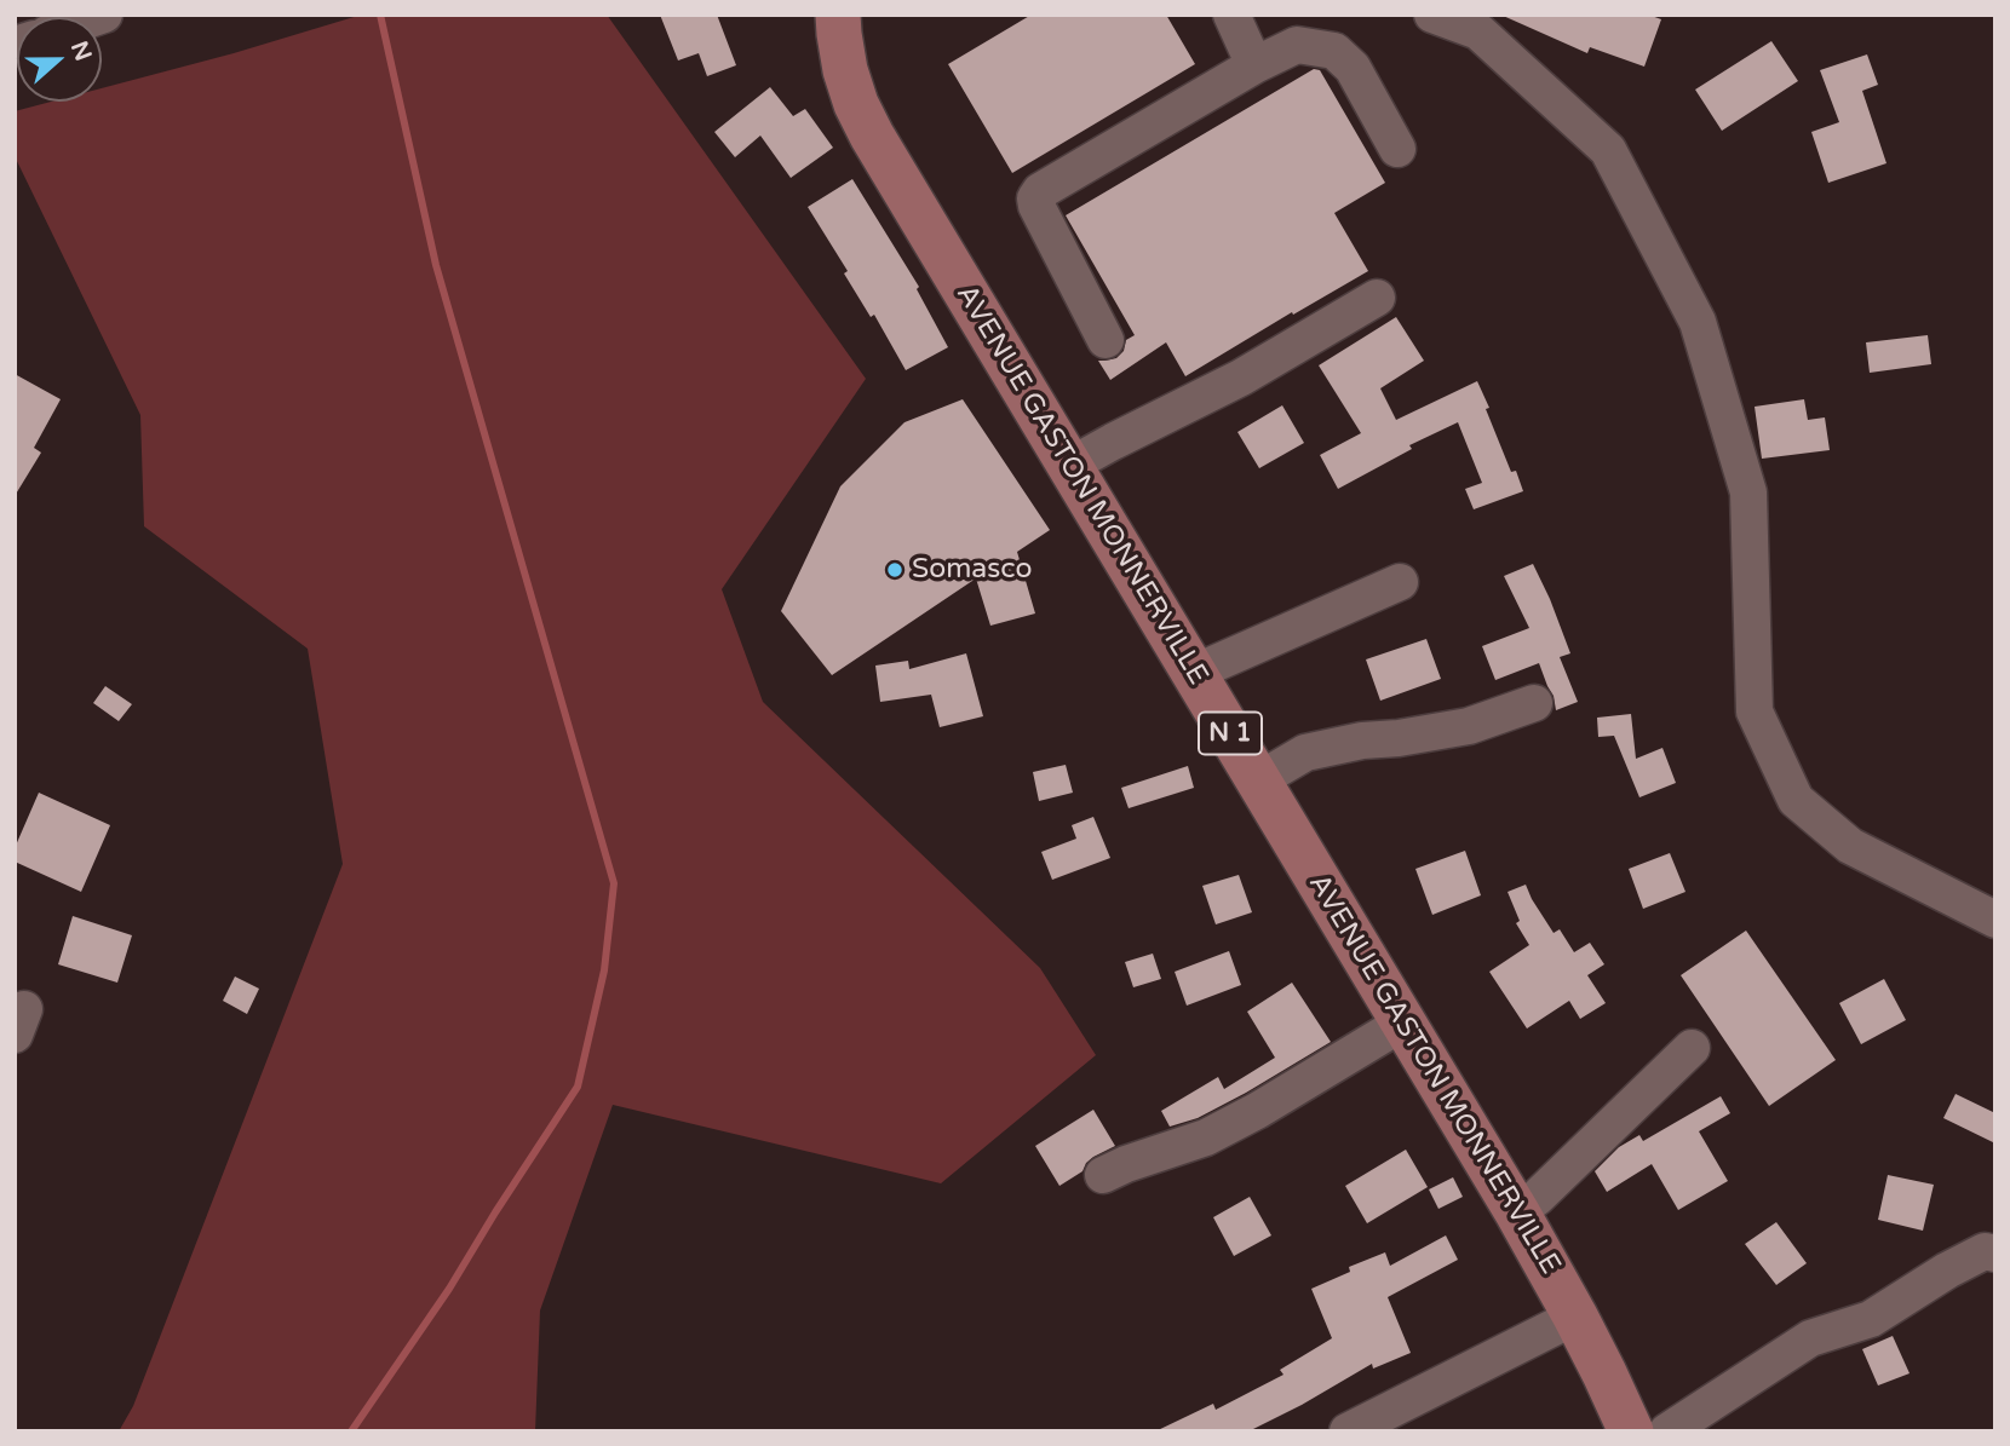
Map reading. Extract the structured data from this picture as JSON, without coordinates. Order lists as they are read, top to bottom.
{
  "streets": {
    "main road": ["AVENUE GASTON MONNERVILLE", "N 1"]
  },
  "places": ["Somasco"],
  "north": "right"
}
